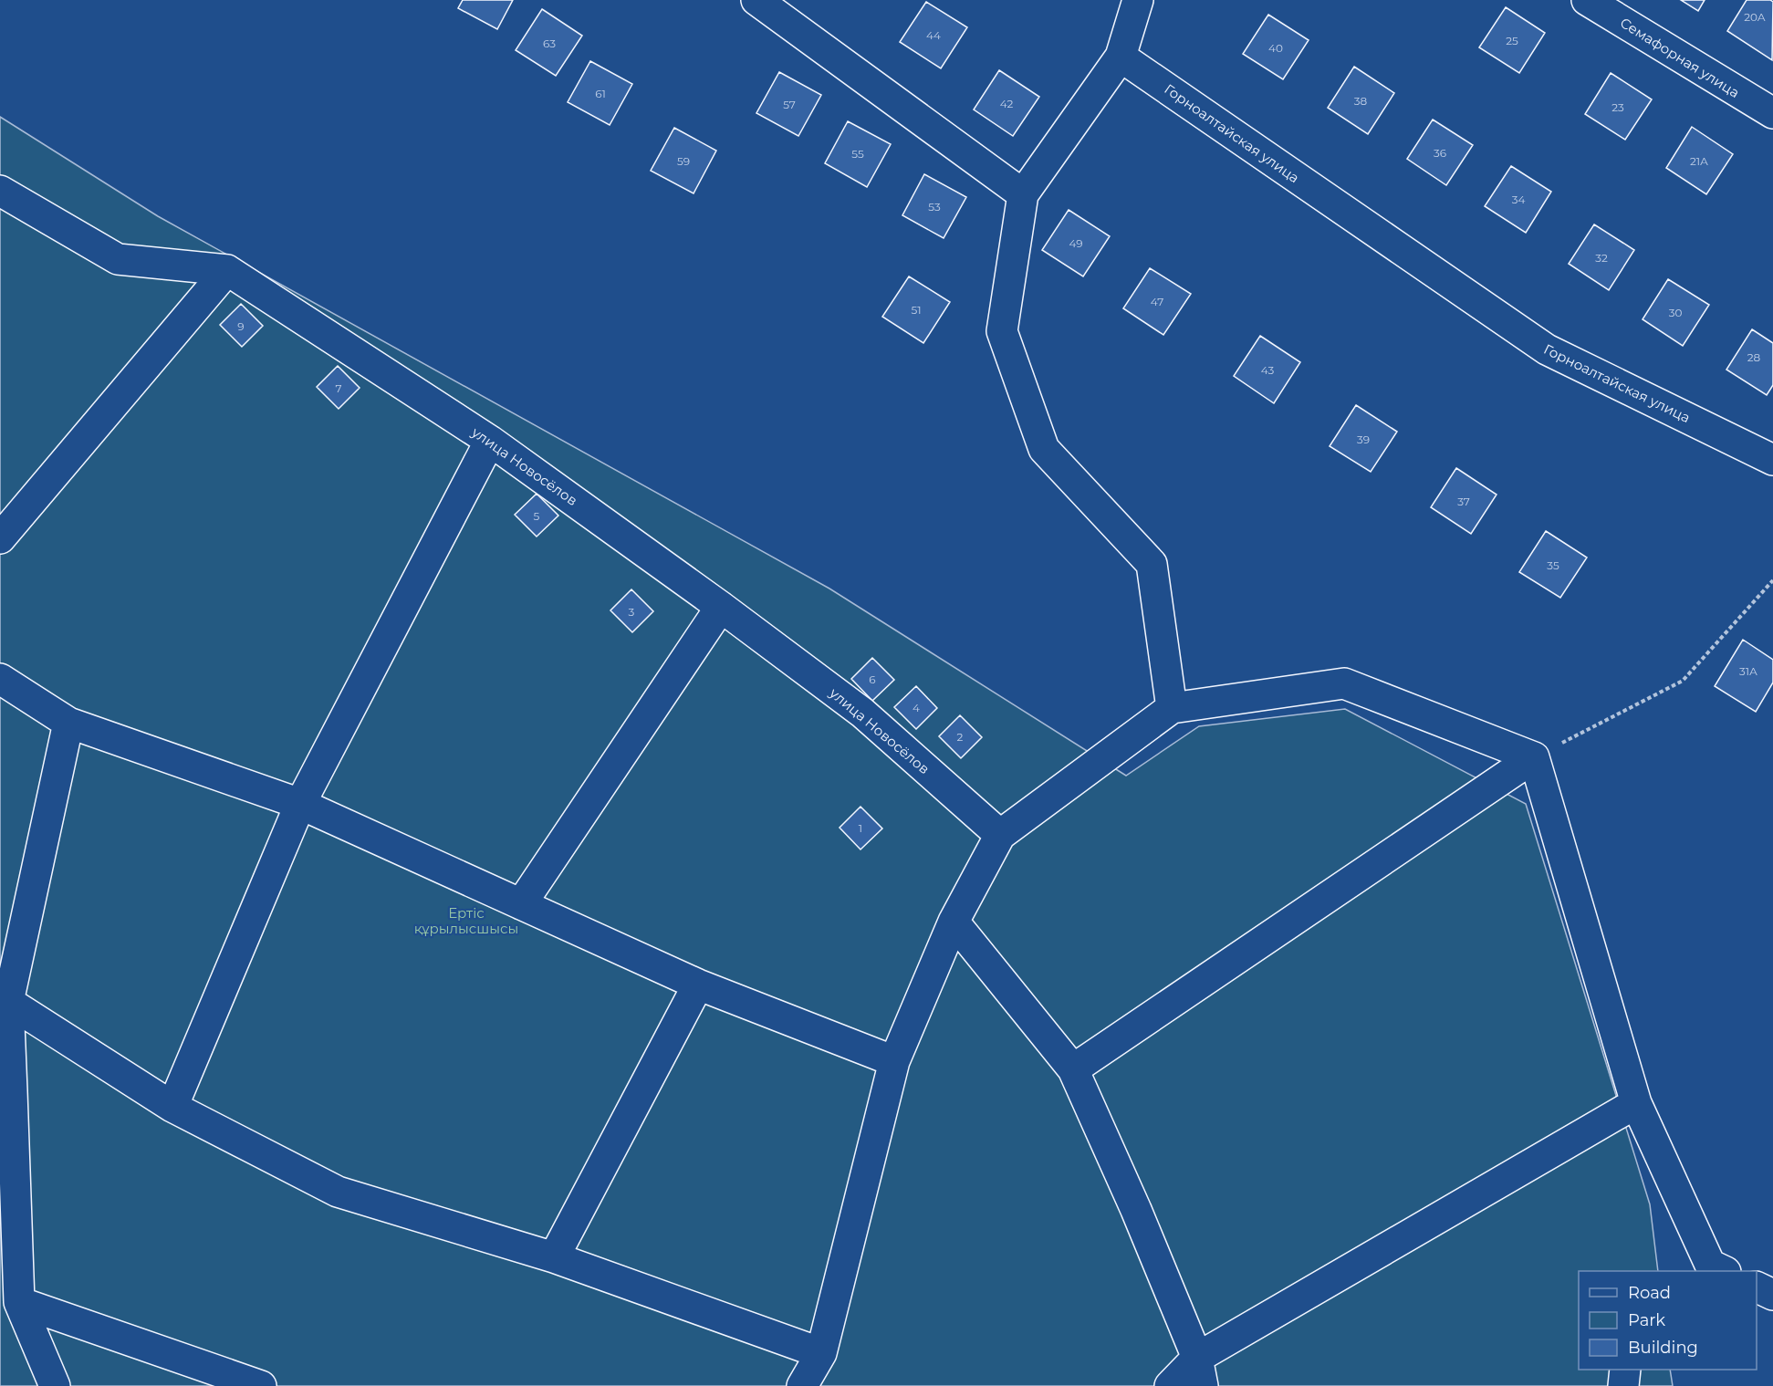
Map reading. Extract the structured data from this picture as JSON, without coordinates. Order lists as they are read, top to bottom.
{
  "streets": {
    "street": ["Семафорная улица", "Горноалтайская улица", "улица Новосёлов"]
  },
  "parks": ["Ертіс құрылысшысы"],
  "house_numbers": [
    "20А",
    "44",
    "25",
    "63",
    "40",
    "61",
    "38",
    "42",
    "57",
    "23",
    "36",
    "55",
    "59",
    "21А",
    "34",
    "53",
    "49",
    "32",
    "47",
    "51",
    "30",
    "9",
    "28",
    "43",
    "7",
    "39",
    "37",
    "5",
    "35",
    "3",
    "31А",
    "6",
    "4",
    "2",
    "1"
  ],
  "legend": ["Road", "Park", "Building"]
}
